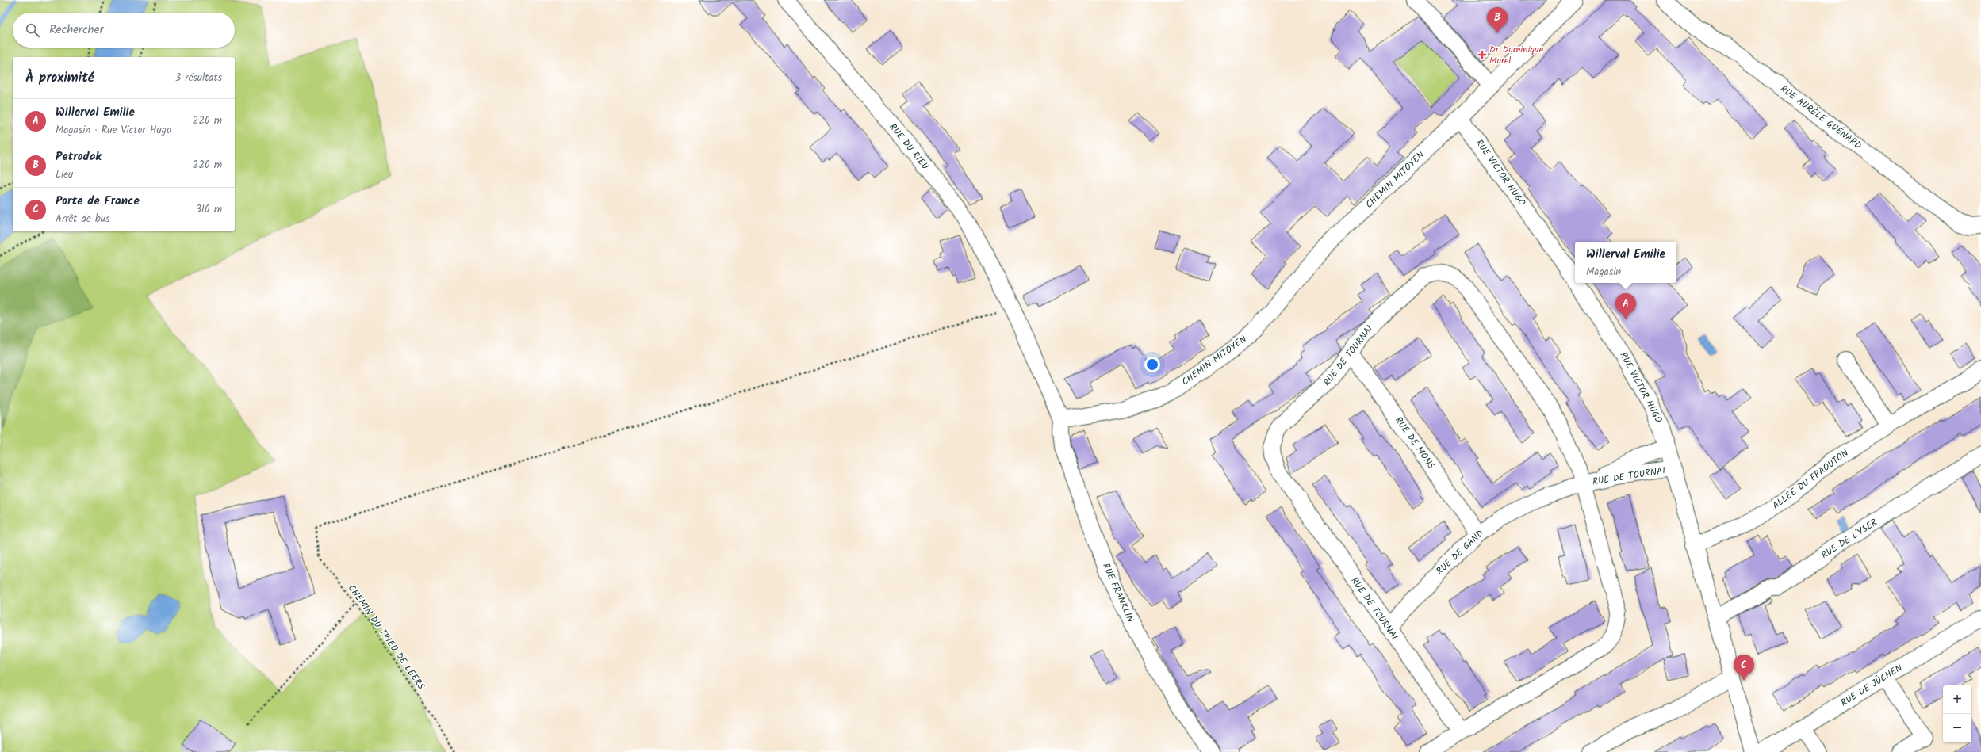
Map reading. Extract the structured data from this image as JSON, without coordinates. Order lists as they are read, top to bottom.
{
  "streets": {
    "street": [
      "RUE AURÈLE GUÉNARD",
      "RUE DU RIEU",
      "RUE VICTOR HUGO",
      "CHEMIN MITOYEN",
      "RUE DE TOURNAI",
      "RUE DE MONS",
      "ALLÉE DU FRAOUTON",
      "RUE DE L'YSER",
      "RUE DE GAND",
      "RUE FRANKLIN",
      "RUE DE JÜCHEN"
    ],
    "path": ["CHEMIN DU TRIEU DE LEERS"]
  },
  "crossings": [
    ["RUE DU RIEU", "CHEMIN DU TRIEU DE LEERS"],
    ["RUE VICTOR HUGO", "CHEMIN MITOYEN"],
    ["RUE VICTOR HUGO", "RUE DE TOURNAI"],
    ["RUE VICTOR HUGO", "ALLÉE DU FRAOUTON"],
    ["RUE VICTOR HUGO", "RUE DE L'YSER"],
    ["CHEMIN MITOYEN", "RUE FRANKLIN"],
    ["RUE DE TOURNAI", "RUE DE MONS"],
    ["RUE DE TOURNAI", "RUE DE GAND"],
    ["RUE DE MONS", "RUE DE GAND"]
  ],
  "places": {
    "health": ["Dr Dominique Morel"]
  },
  "page": {
    "pins": ["B", "A", "C"],
    "search": "Rechercher",
    "heading": ["À proximité", "3 résultats"],
    "list": [
      {
        "mark": "A",
        "name": "Willerval Emilie",
        "note": "Magasin · Rue Victor Hugo",
        "value": "220 m"
      },
      {
        "mark": "B",
        "name": "Petrodak",
        "note": "Lieu",
        "value": "220 m"
      },
      {
        "mark": "C",
        "name": "Porte de France",
        "note": "Arrêt de bus",
        "value": "310 m"
      }
    ],
    "popup": ["Willerval Emilie", "Magasin"],
    "map_buttons": ["+", "−"]
  }
}
